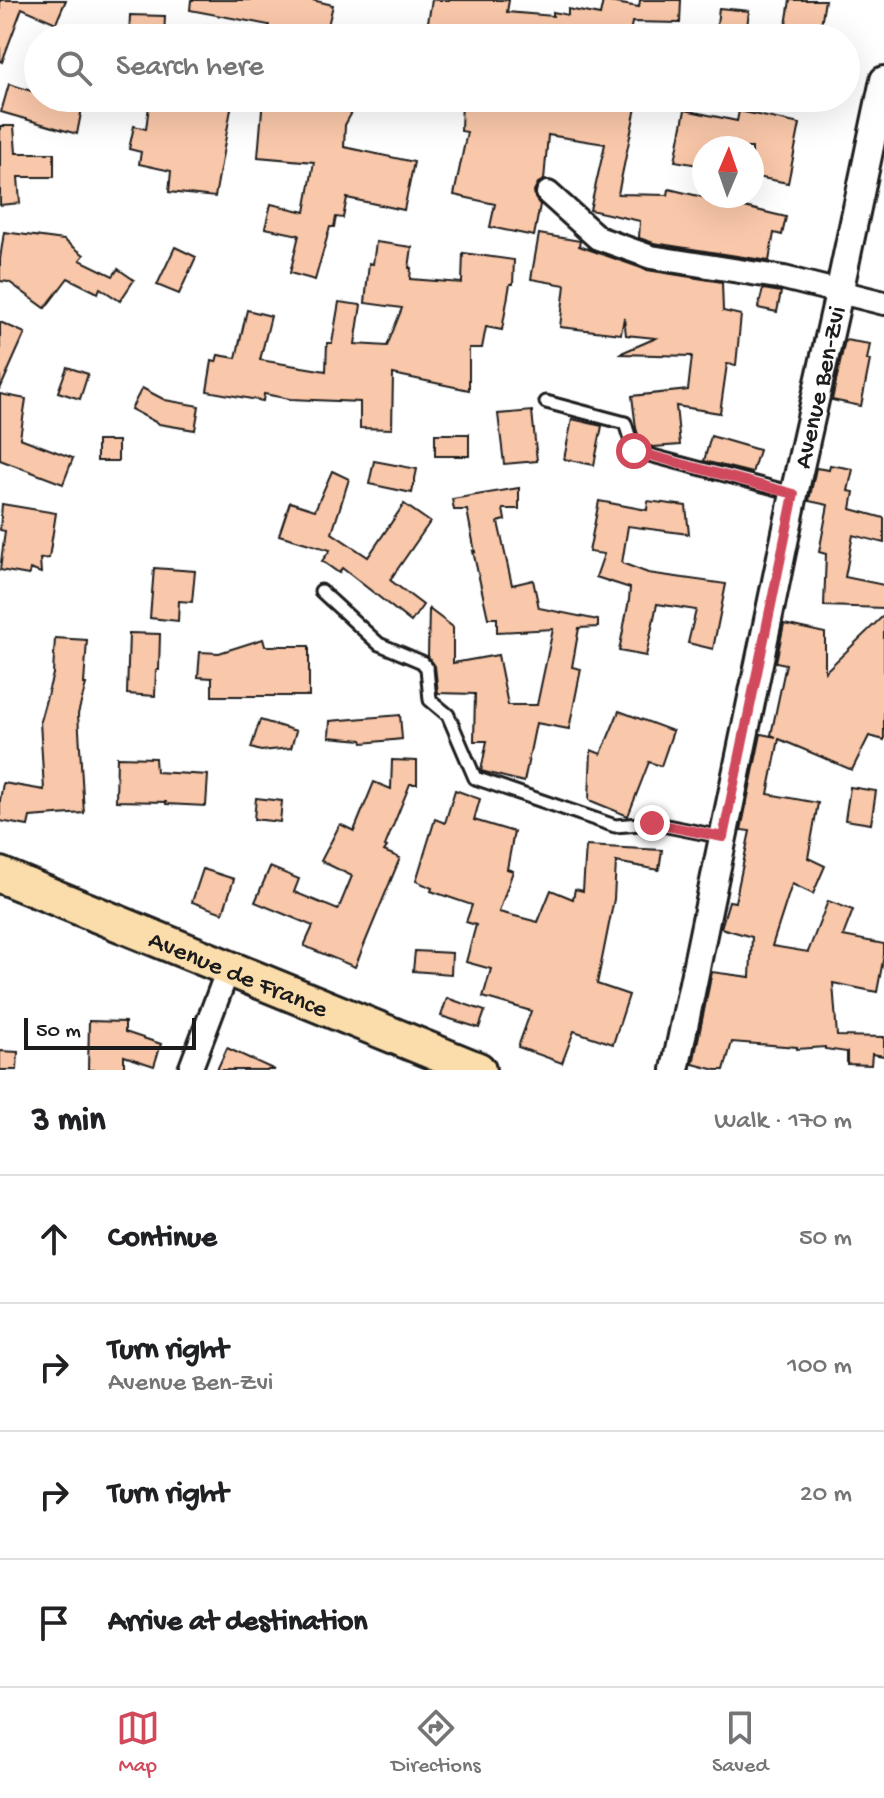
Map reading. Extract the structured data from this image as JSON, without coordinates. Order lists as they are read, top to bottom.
{
  "streets": {
    "main road": ["Avenue de France"],
    "street": ["Avenue Ben-Zvi"]
  },
  "scale_bar": "50 m",
  "north": "top",
  "page": {
    "search": "Search here",
    "scale": "50 m",
    "heading": ["3 min", "Walk · 170 m"],
    "list": [
      ["Continue", "50 m"],
      ["Turn right", "Avenue Ben-Zvi", "100 m"],
      ["Turn right", "20 m"],
      "Arrive at destination"
    ],
    "nav": ["Map", "Directions", "Saved"]
  }
}
